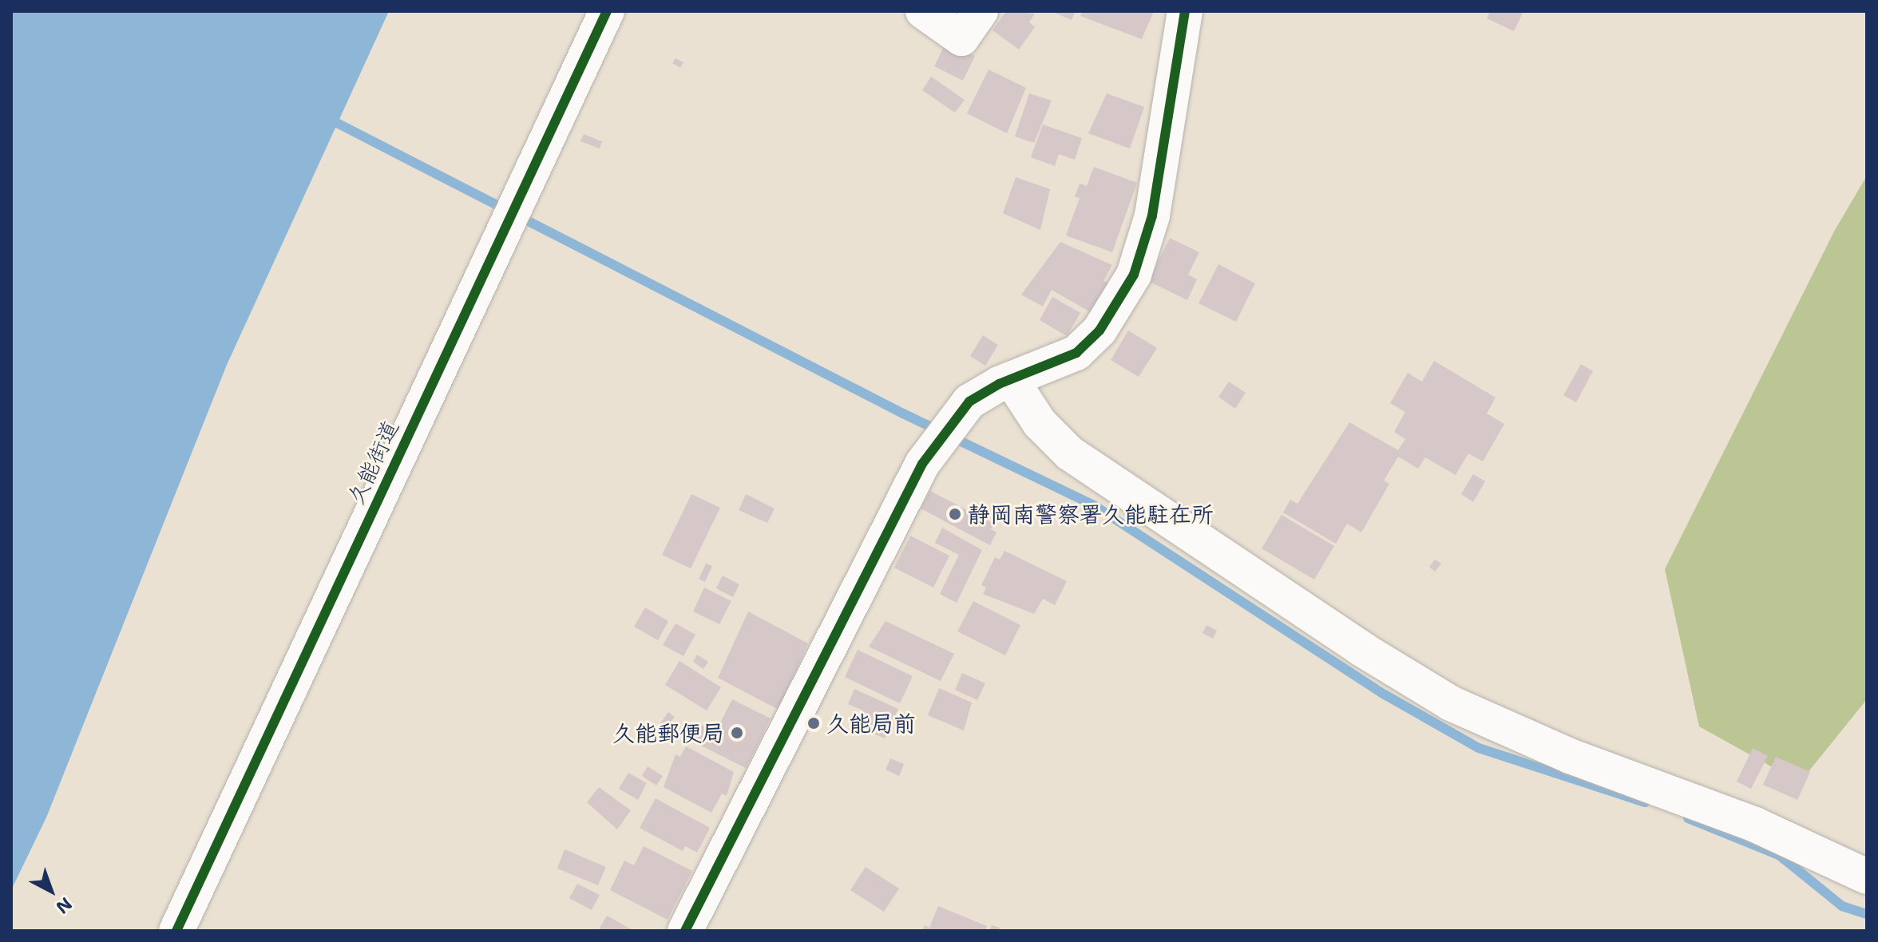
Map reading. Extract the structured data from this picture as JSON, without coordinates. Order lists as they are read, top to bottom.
{
  "streets": {
    "main road": ["久能街道"]
  },
  "places": ["静岡南警察署久能駐在所", "久能局前", "久能郵便局"],
  "north": "bottom right"
}
